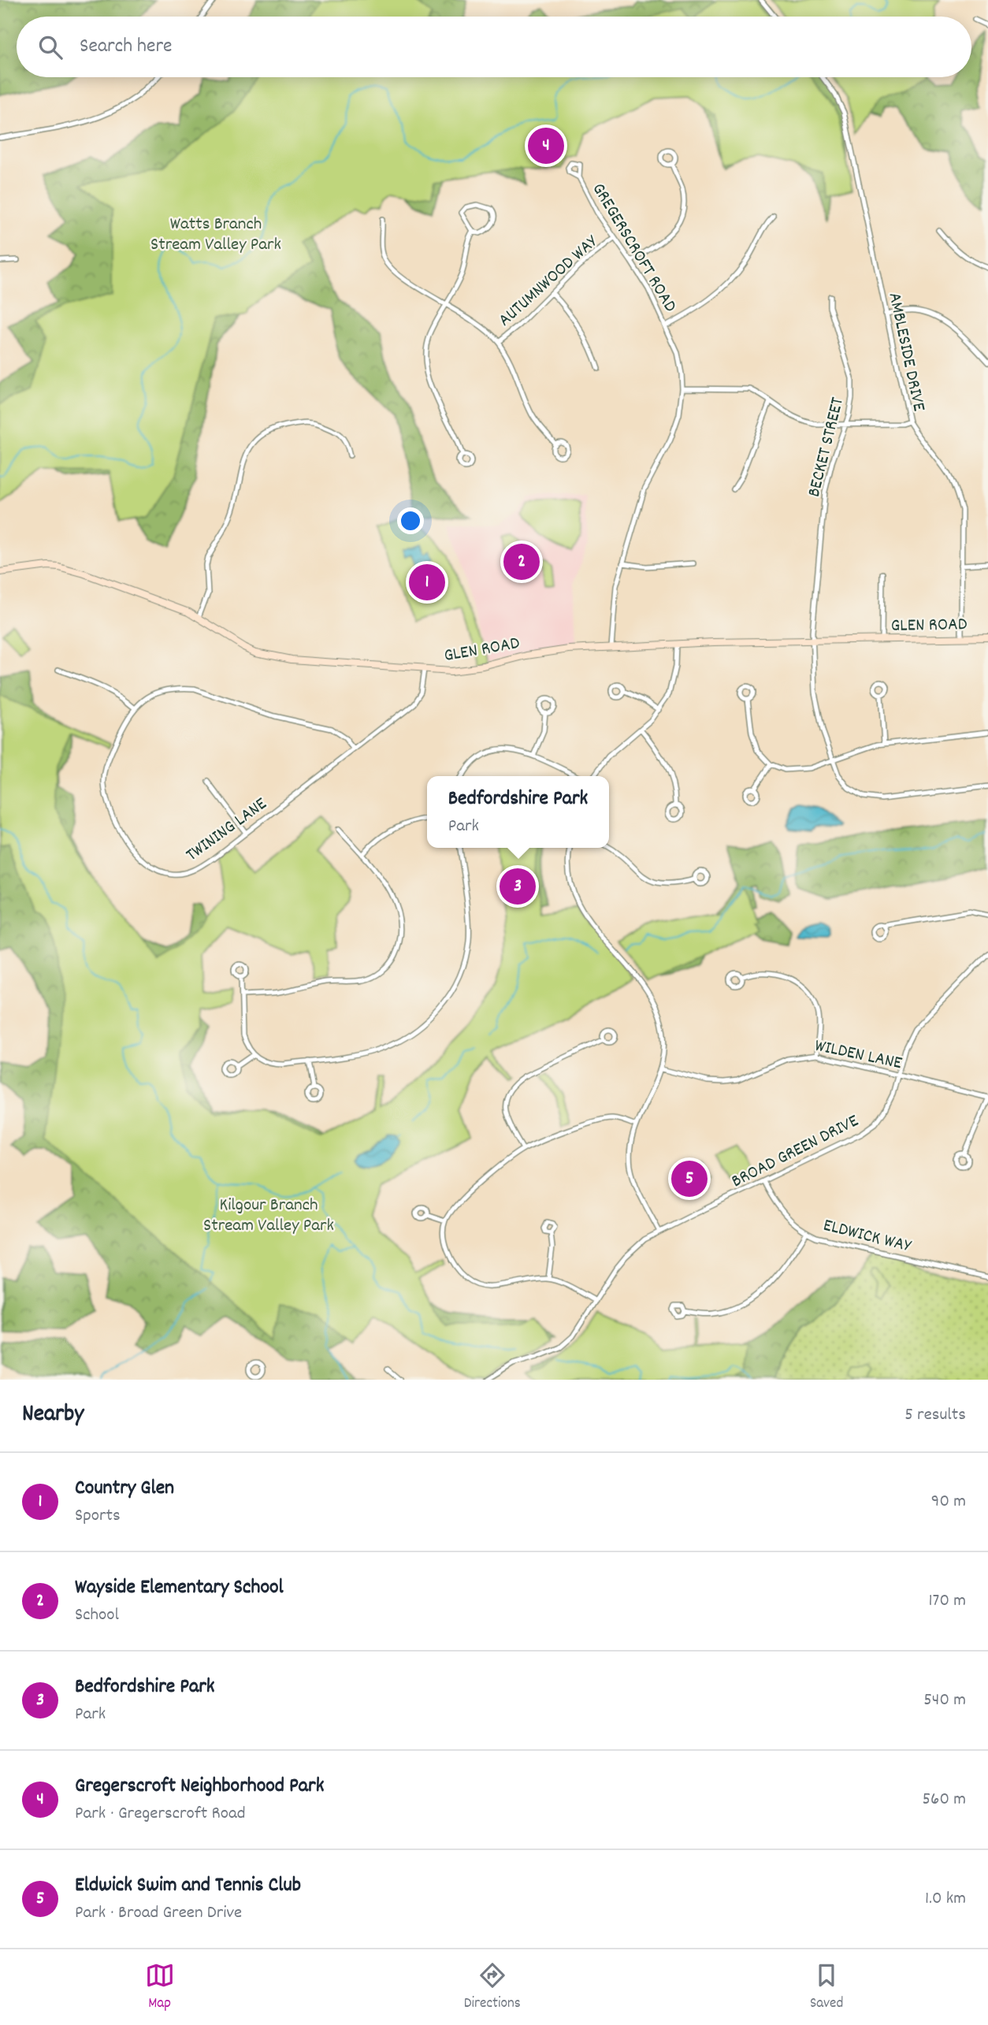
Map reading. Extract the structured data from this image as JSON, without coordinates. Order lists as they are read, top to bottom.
{
  "streets": {
    "main road": ["GLEN ROAD"],
    "street": [
      "GREGERSCROFT ROAD",
      "AUTUMNWOOD WAY",
      "AMBLESIDE DRIVE",
      "BECKET STREET",
      "TWINING LANE",
      "WILDEN LANE",
      "BROAD GREEN DRIVE",
      "ELDWICK WAY"
    ]
  },
  "crossings": [
    ["GREGERSCROFT ROAD", "AUTUMNWOOD WAY"],
    ["GREGERSCROFT ROAD", "GLEN ROAD"],
    ["AMBLESIDE DRIVE", "GLEN ROAD"],
    ["BECKET STREET", "GLEN ROAD"],
    ["GLEN ROAD", "TWINING LANE"],
    ["WILDEN LANE", "BROAD GREEN DRIVE"],
    ["BROAD GREEN DRIVE", "ELDWICK WAY"]
  ],
  "parks": ["Watts Branch Stream Valley Park", "Kilgour Branch Stream Valley Park"],
  "page": {
    "search": "Search here",
    "pins": [
      "4",
      "2",
      "1",
      "3",
      "5"
    ],
    "popup": ["Bedfordshire Park", "Park"],
    "heading": ["Nearby", "5 results"],
    "list": [
      {
        "mark": "1",
        "name": "Country Glen",
        "note": "Sports",
        "value": "90 m"
      },
      {
        "mark": "2",
        "name": "Wayside Elementary School",
        "note": "School",
        "value": "170 m"
      },
      {
        "mark": "3",
        "name": "Bedfordshire Park",
        "note": "Park",
        "value": "540 m"
      },
      {
        "mark": "4",
        "name": "Gregerscroft Neighborhood Park",
        "note": "Park · Gregerscroft Road",
        "value": "560 m"
      },
      {
        "mark": "5",
        "name": "Eldwick Swim and Tennis Club",
        "note": "Park · Broad Green Drive",
        "value": "1.0 km"
      }
    ],
    "nav": ["Map", "Directions", "Saved"]
  }
}
